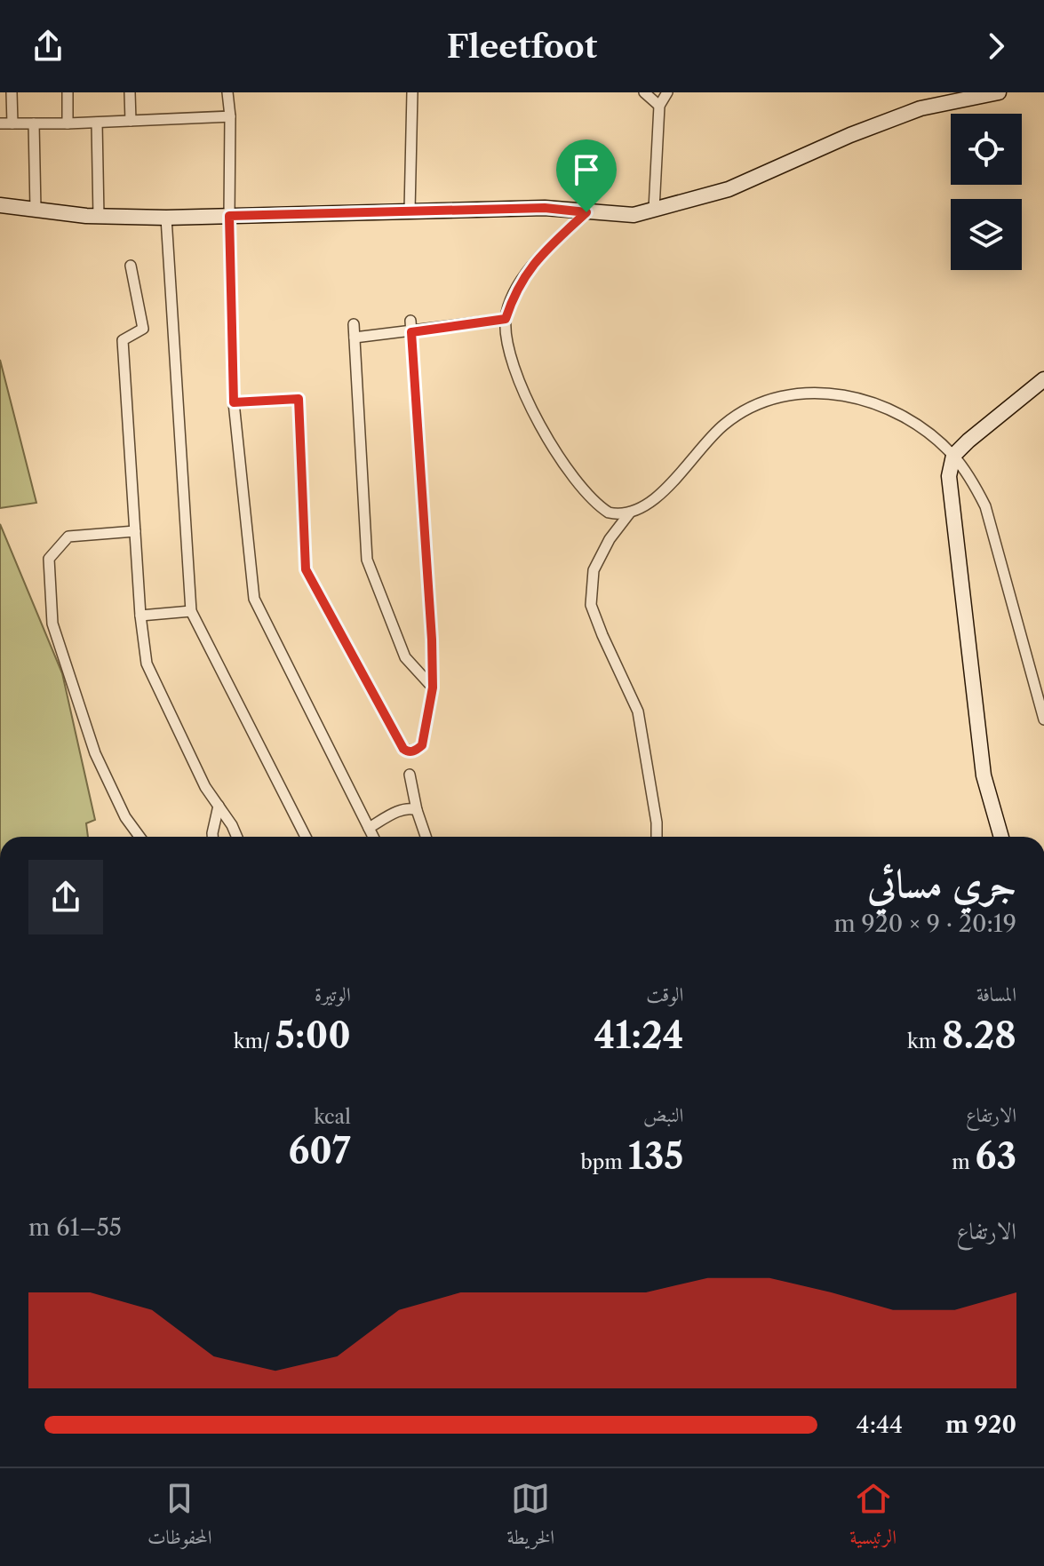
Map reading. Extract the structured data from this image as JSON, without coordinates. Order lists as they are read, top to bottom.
{
  "page": {
    "header": "Fleetfoot",
    "heading": ["جري مسائي", "20:19 · 9 × 920 m"],
    "stats": [
      ["المسافة", "8.28 km"],
      ["الوقت", "41:24"],
      ["الوتيرة", "5:00 /km"],
      ["الارتفاع", "63 m"],
      ["النبض", "135 bpm"],
      ["kcal", "607"]
    ],
    "chart": ["الارتفاع", "55–61 m"],
    "list": [
      {
        "name": "920 m",
        "note": "4:44"
      }
    ],
    "tabs": ["الرئيسية", "الخريطة", "المحفوظات"]
  }
}
